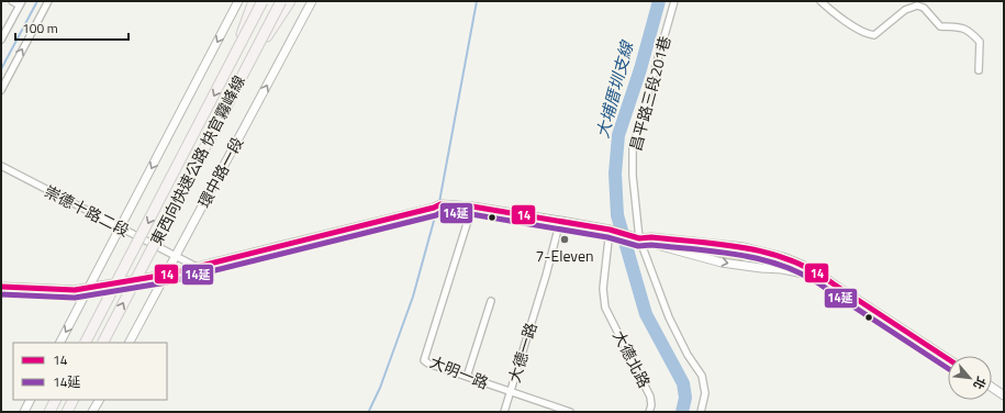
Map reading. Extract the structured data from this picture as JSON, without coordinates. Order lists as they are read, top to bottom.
{
  "streets": {
    "highway": ["東西向快速公路 快官霧峰線"],
    "street": [
      "昌平路三段201巷",
      "環中路一段",
      "崇德十路二段",
      "大德一路",
      "大德北路",
      "大明一路"
    ]
  },
  "crossings": [
    ["環中路一段", "崇德十路二段"],
    ["大德一路", "大明一路"]
  ],
  "water": ["大埔厝圳支線"],
  "places": ["7-Eleven"],
  "lines": ["transit line 14", "transit line 14延"],
  "legend": ["14", "14延"],
  "scale_bar": "100 m",
  "north": "bottom right"
}
